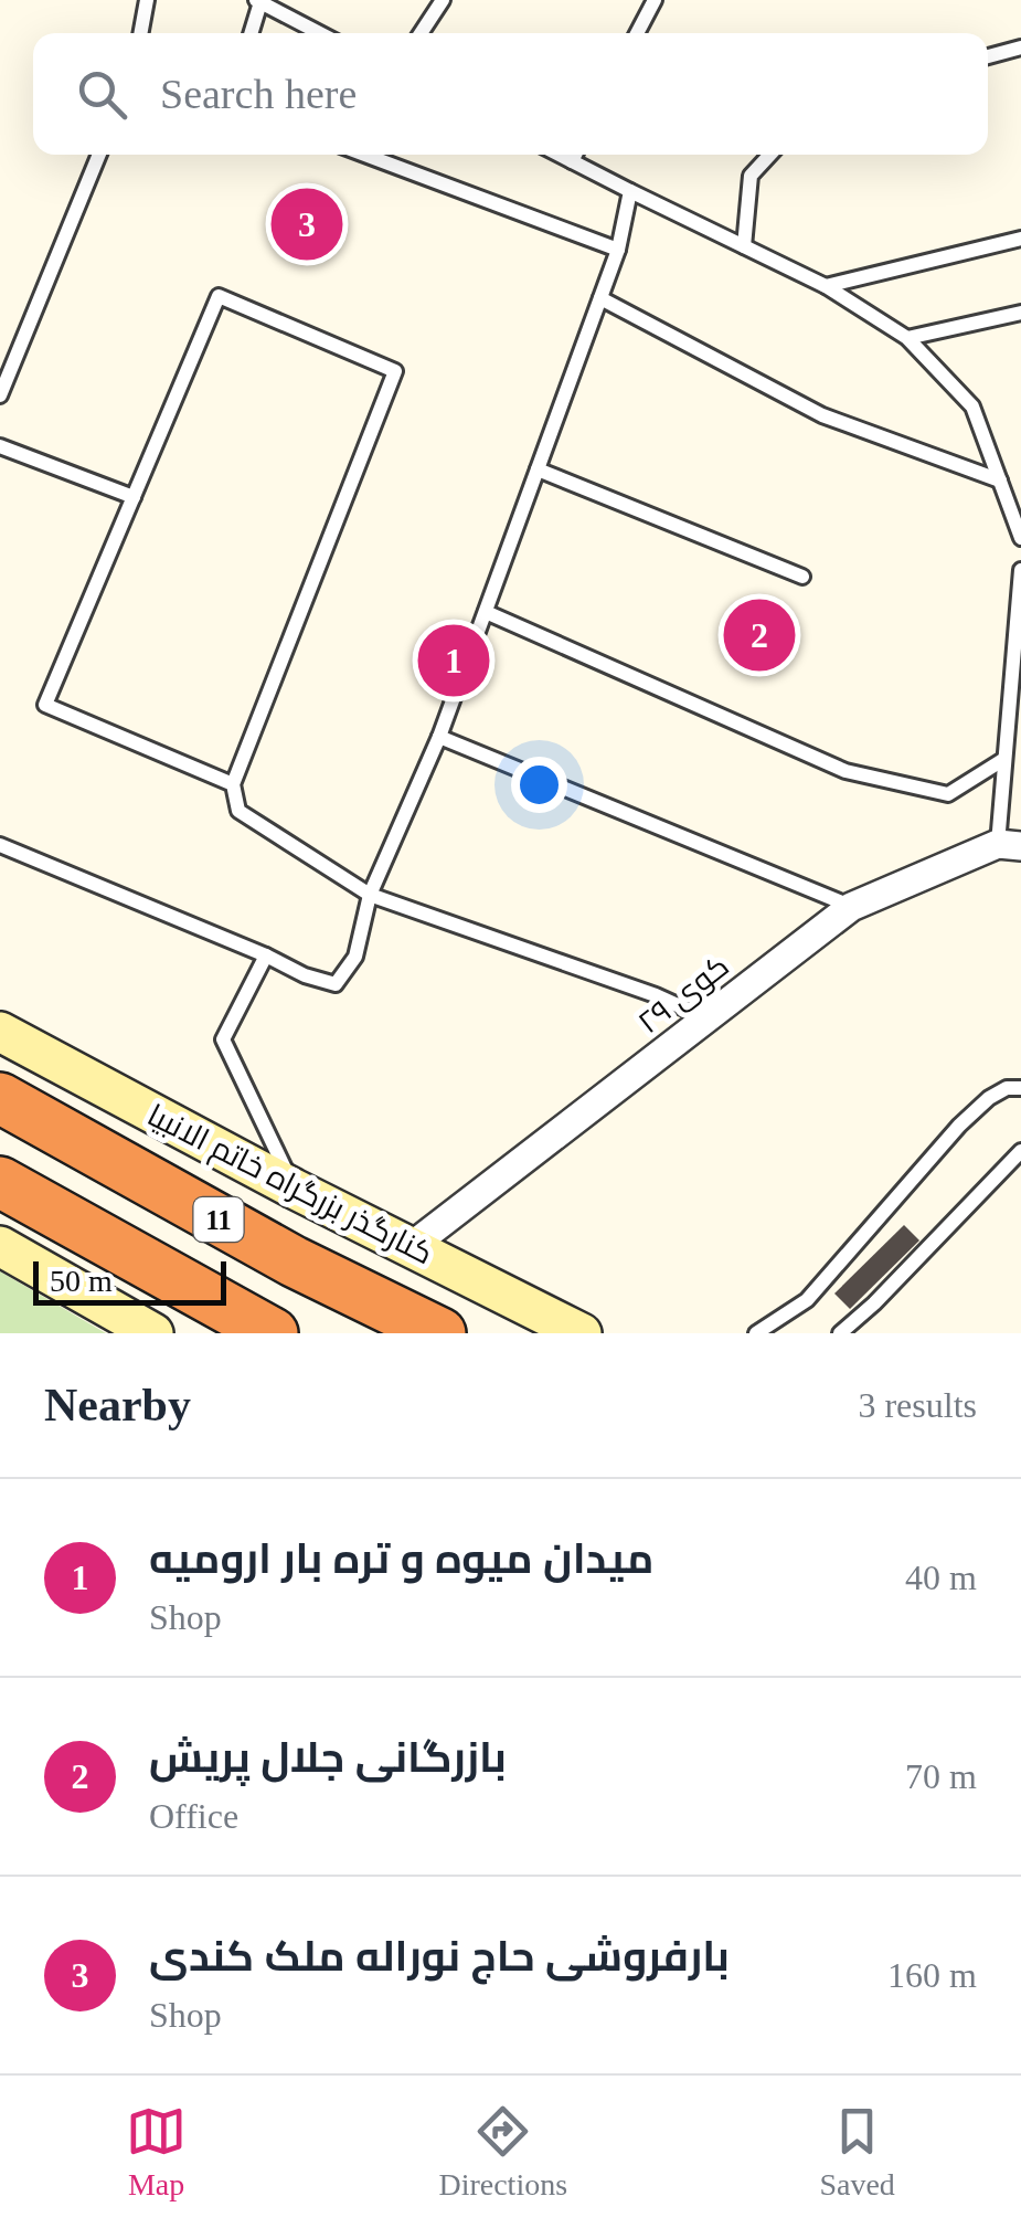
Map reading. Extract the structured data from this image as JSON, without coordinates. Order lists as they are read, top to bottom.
{
  "streets": {
    "highway": ["11"],
    "main road": ["کنارگذر بزرگراه خاتم الانبیا"],
    "street": ["کوی ۲۹"]
  },
  "crossings": [
    ["کوی ۲۹", "کنارگذر بزرگراه خاتم الانبیا"]
  ],
  "scale_bar": "50 m",
  "page": {
    "search": "Search here",
    "pins": ["3", "2", "1"],
    "scale": "50 m",
    "heading": ["Nearby", "3 results"],
    "list": [
      {
        "mark": "1",
        "name": "میدان میوه و تره بار ارومیه",
        "note": "Shop",
        "value": "40 m"
      },
      {
        "mark": "2",
        "name": "بازرگانی جلال پریش",
        "note": "Office",
        "value": "70 m"
      },
      {
        "mark": "3",
        "name": "بارفروشی حاج نوراله ملک کندی",
        "note": "Shop",
        "value": "160 m"
      }
    ],
    "nav": ["Map", "Directions", "Saved"]
  }
}
